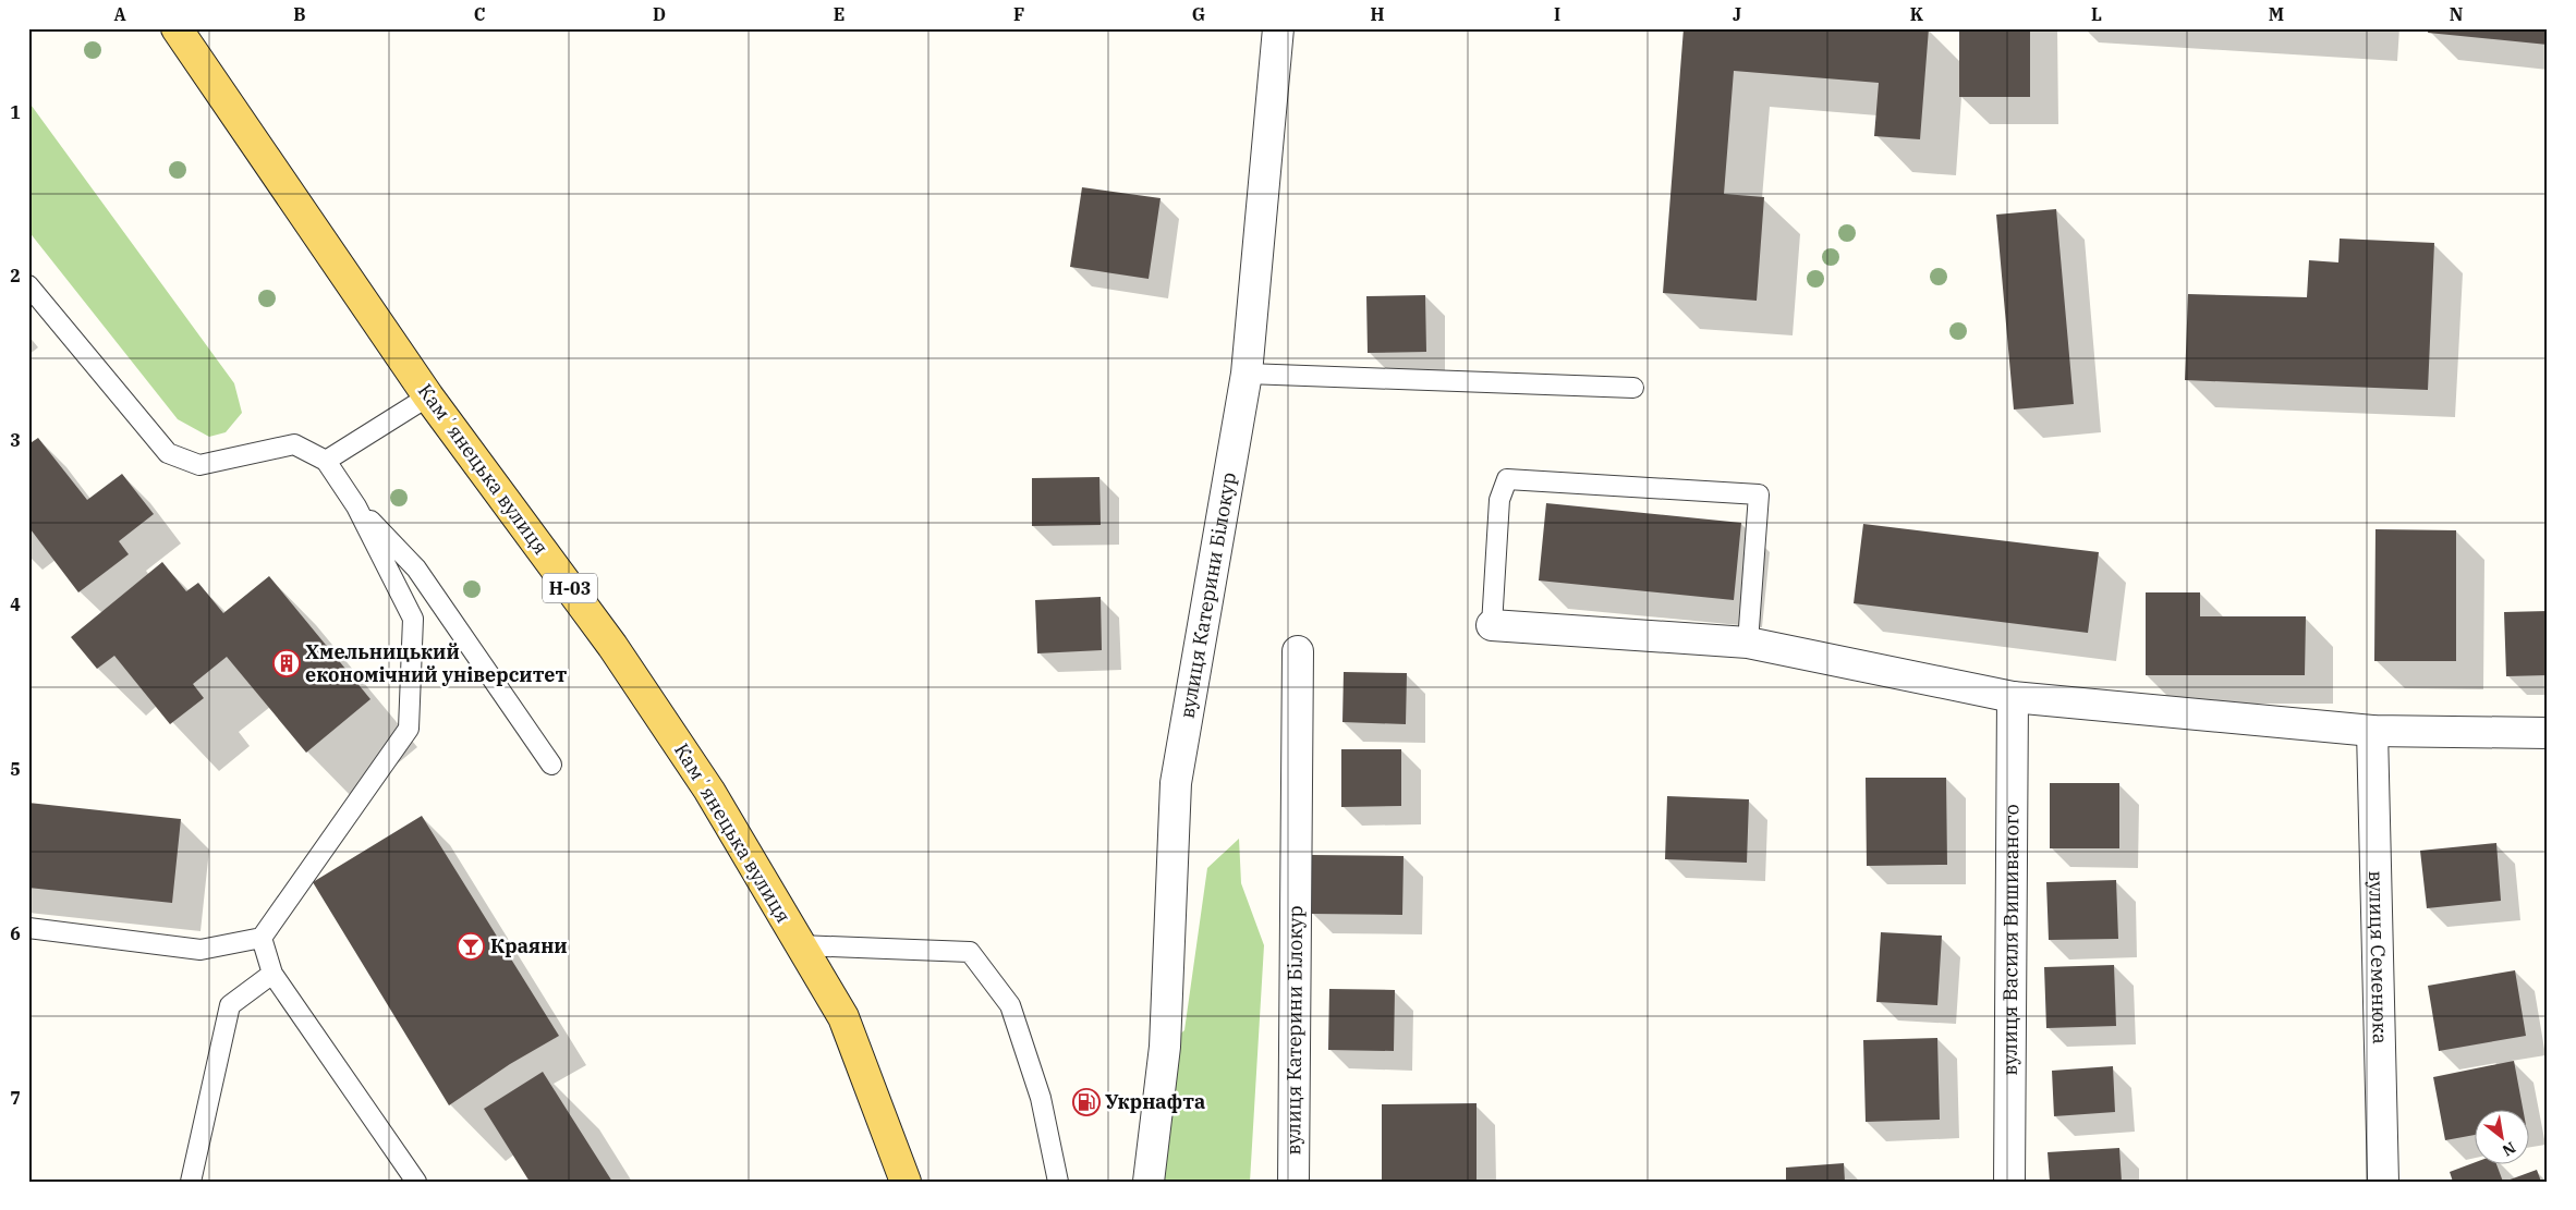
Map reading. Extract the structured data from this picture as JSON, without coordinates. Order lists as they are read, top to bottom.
{
  "streets": {
    "main road": ["Камʼянецька вулиця", "Н-03"],
    "street": ["вулиця Катерини Білокур", "вулиця Василя Вишиваного", "вулиця Семенюка"]
  },
  "places": {
    "building": ["Хмельницький економічний університет"],
    "bar": ["Краяни"],
    "fuel station": ["Укрнафта"]
  },
  "north": "bottom right",
  "grid": {
    "columns": [
      "A",
      "B",
      "C",
      "D",
      "E",
      "F",
      "G",
      "H",
      "I",
      "J",
      "K",
      "L",
      "M",
      "N"
    ],
    "rows": [
      "1",
      "2",
      "3",
      "4",
      "5",
      "6",
      "7"
    ]
  }
}
